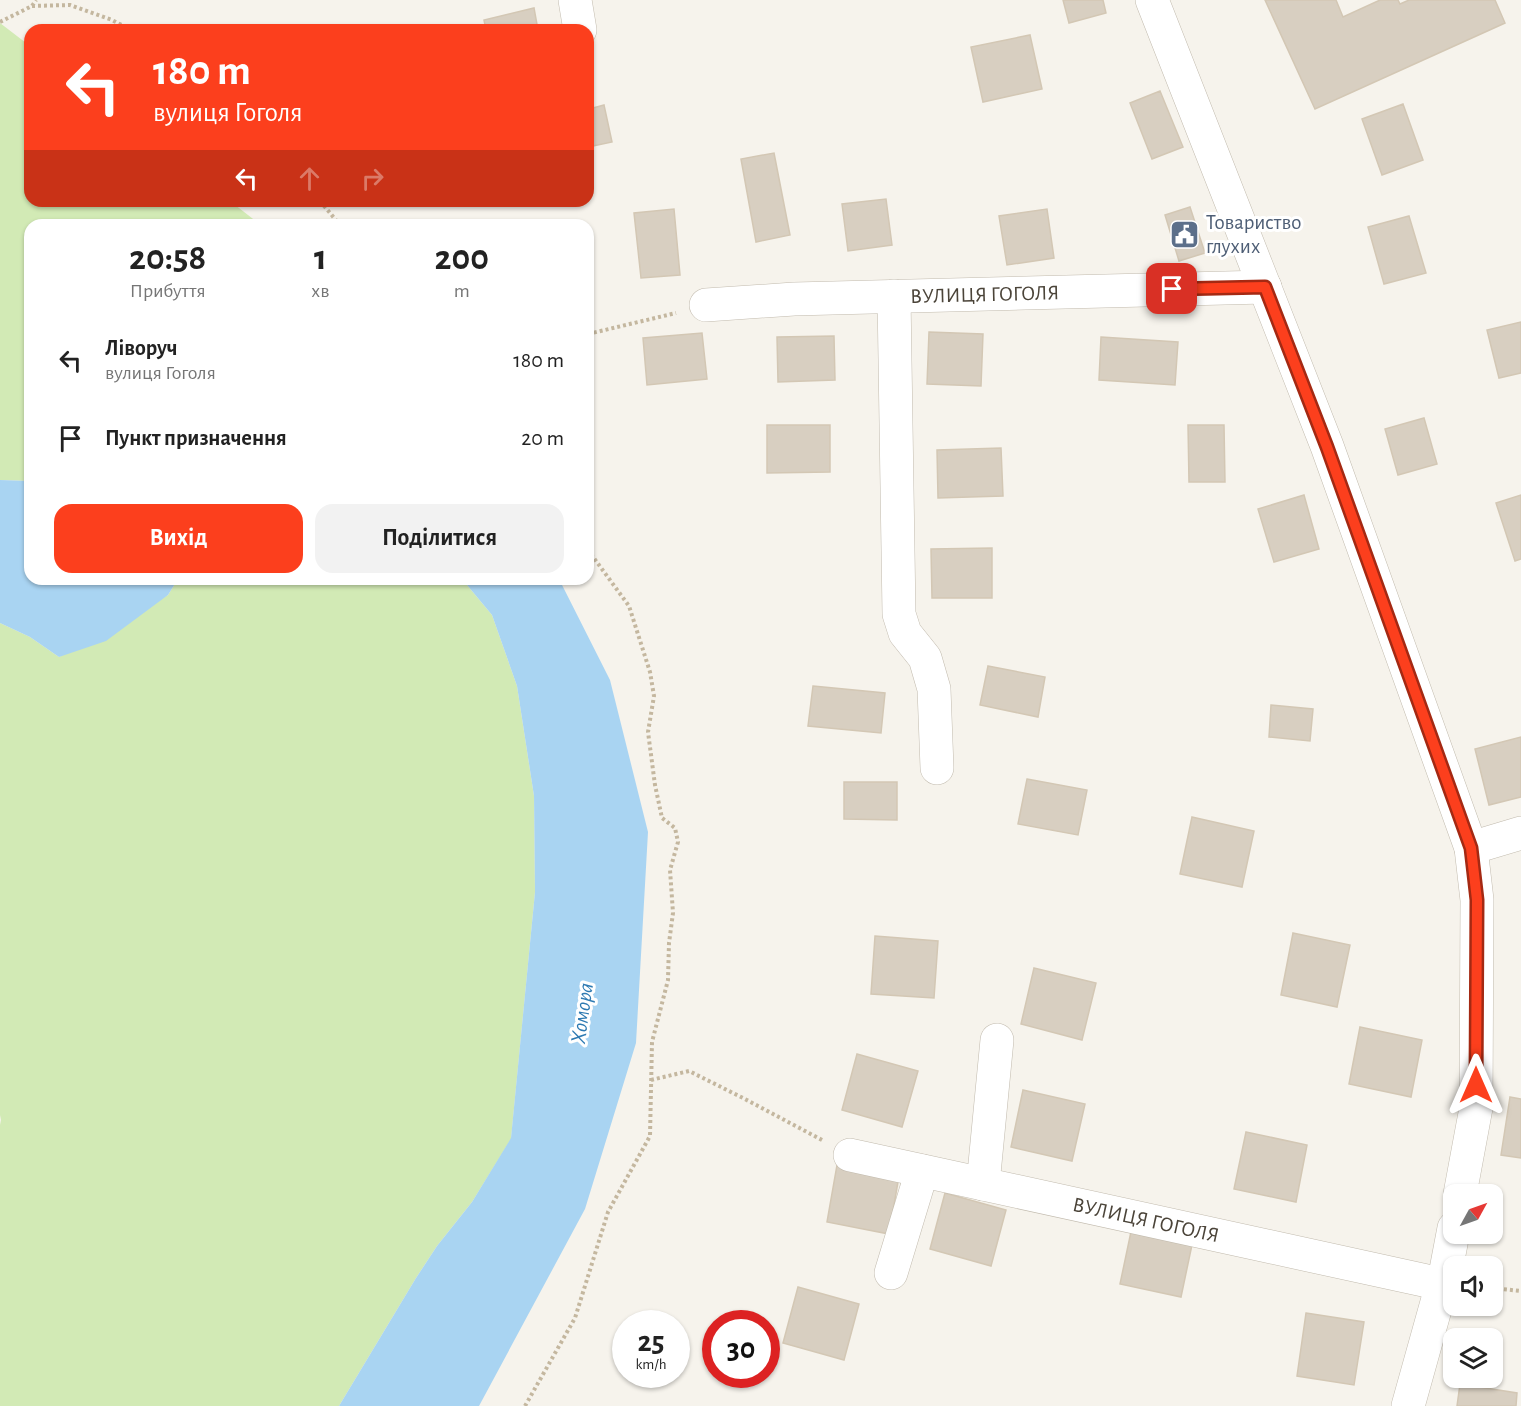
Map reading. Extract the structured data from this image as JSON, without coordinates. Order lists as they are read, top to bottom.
{
  "streets": {
    "street": ["ВУЛИЦЯ ГОГОЛЯ"]
  },
  "water": ["Хомора"],
  "places": {
    "public building": ["Товариство глухих"]
  },
  "north": "top right",
  "page": {
    "turn": ["180 m", "вулиця Гоголя"],
    "eta": [
      "20:58",
      "Прибуття",
      "1",
      "хв",
      "200",
      "m"
    ],
    "list": [
      {
        "name": "Ліворуч",
        "note": "вулиця Гоголя",
        "value": "180 m"
      },
      {
        "name": "Пункт призначення",
        "value": "20 m"
      }
    ],
    "buttons": ["Вихід", "Поділитися"],
    "speed": "25 km/h",
    "limit": "30"
  }
}
